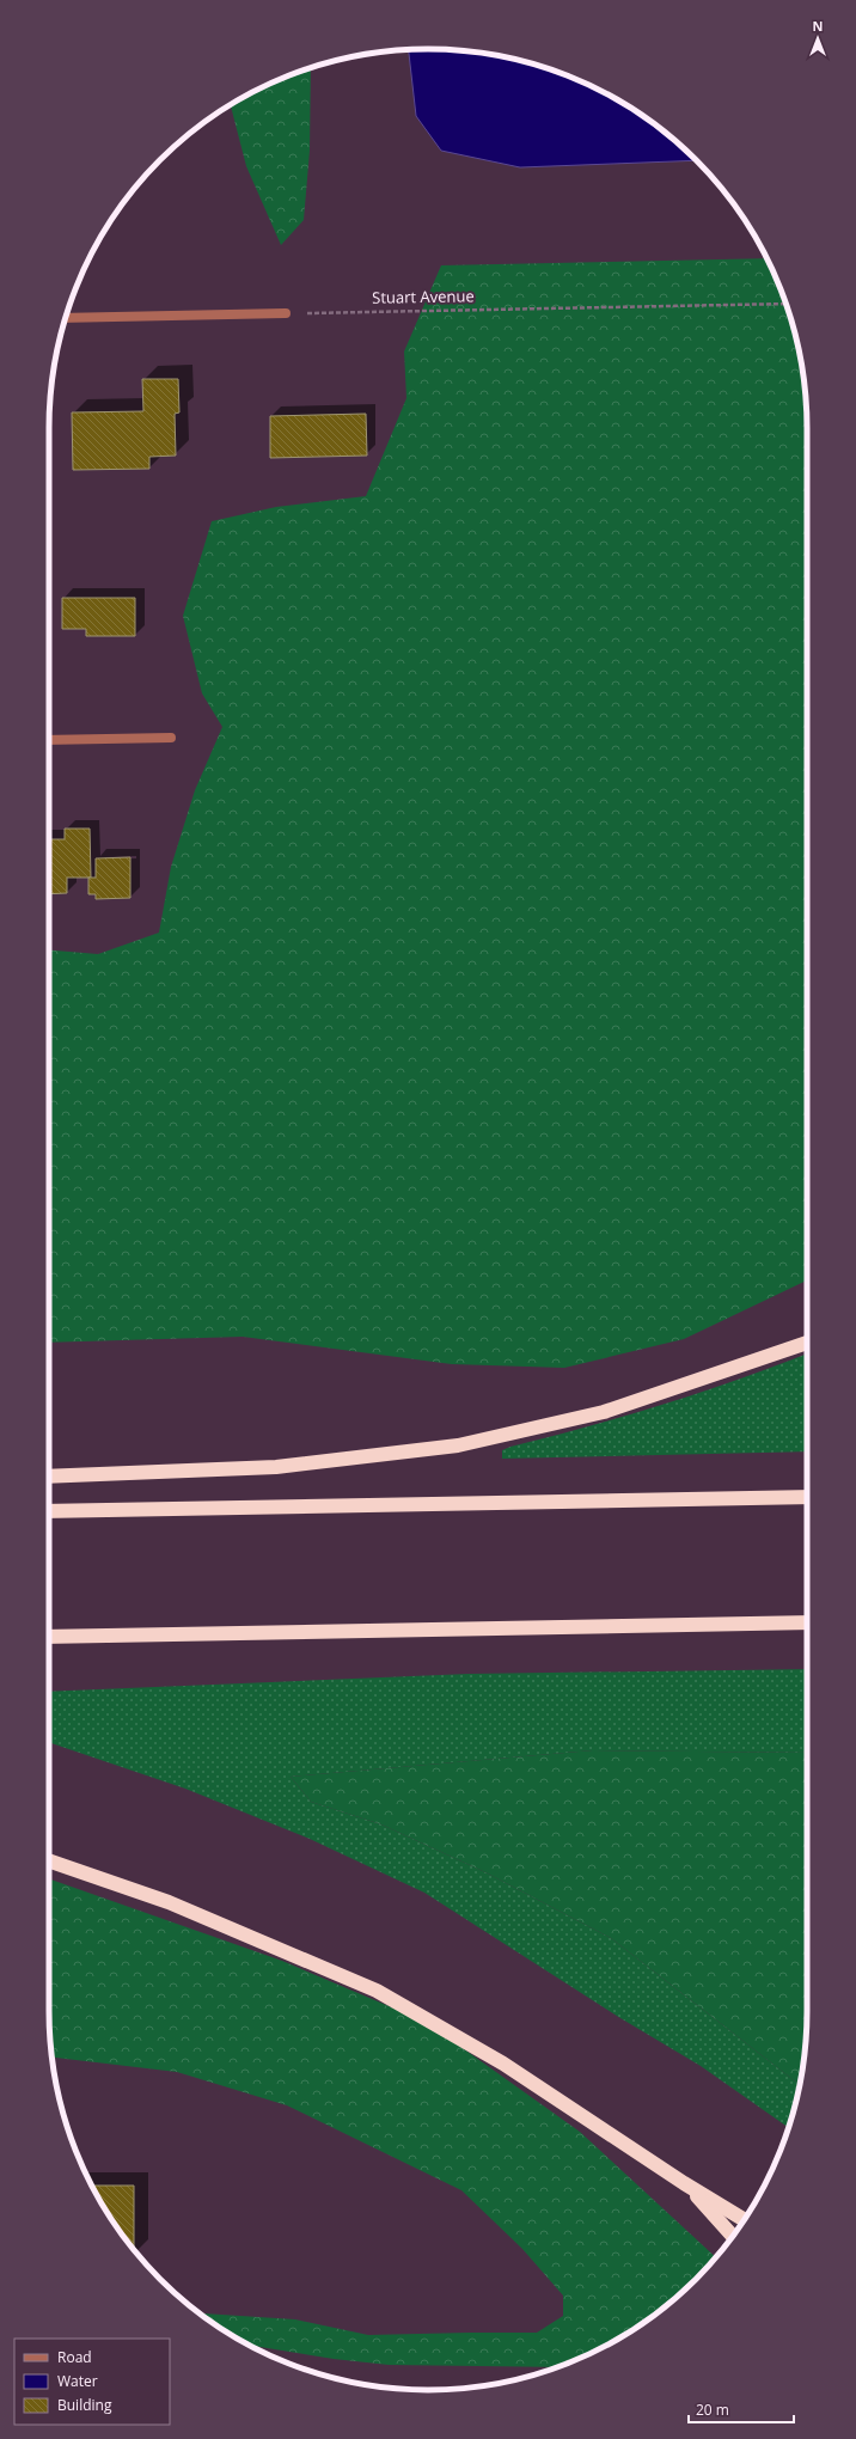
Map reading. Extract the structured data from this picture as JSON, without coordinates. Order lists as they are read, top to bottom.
{
  "streets": {
    "path": ["Stuart Avenue"]
  },
  "legend": ["Road", "Water", "Building"],
  "scale_bar": "20 m",
  "north": "top"
}
